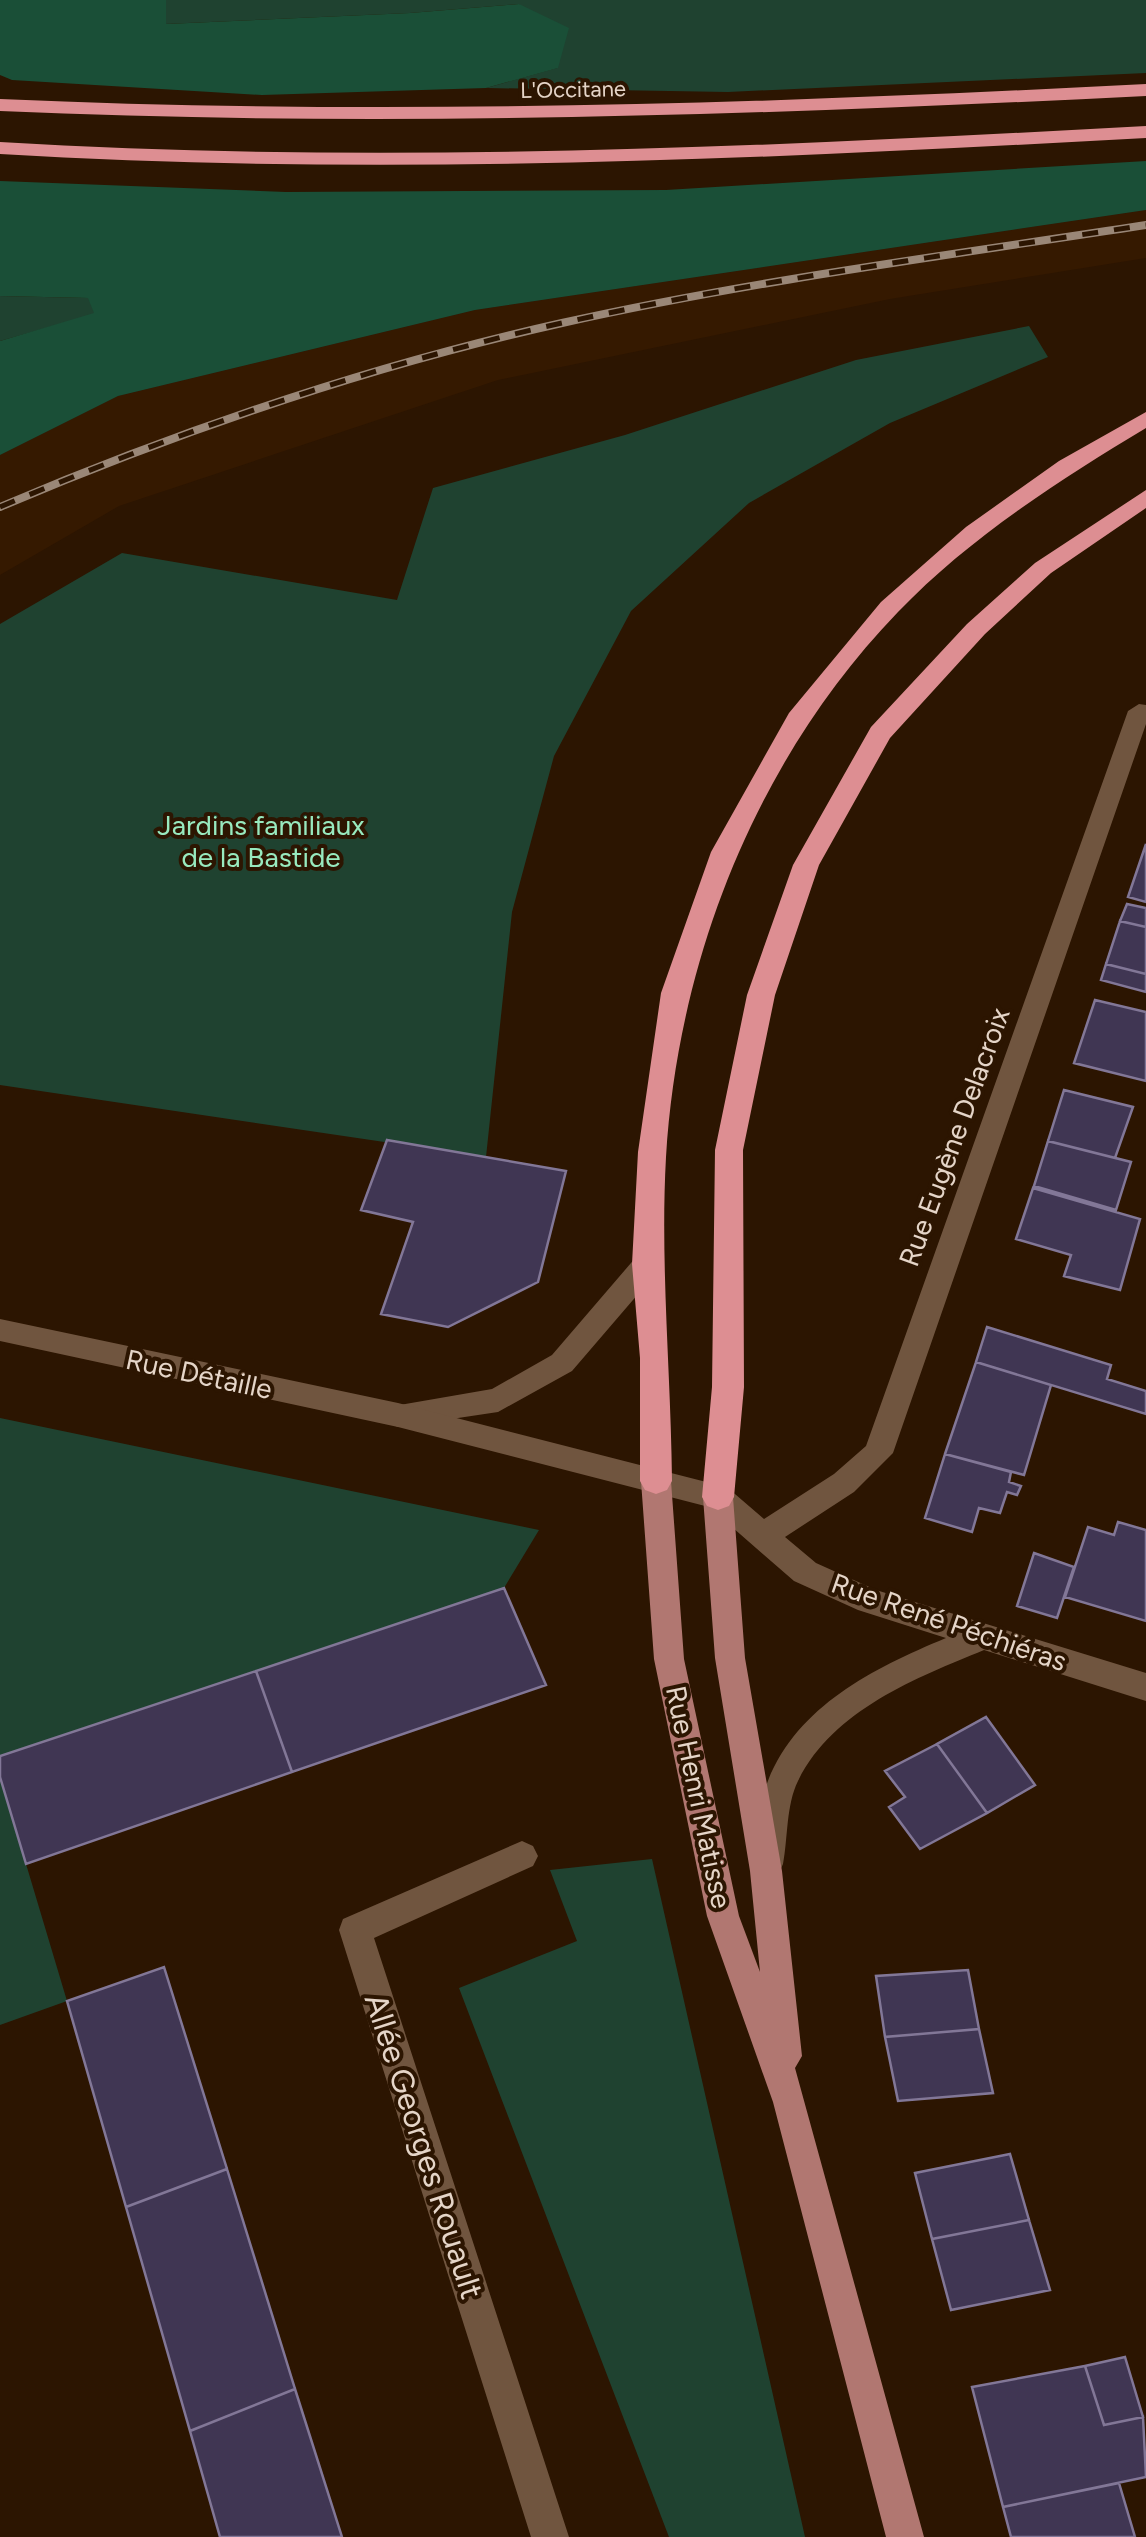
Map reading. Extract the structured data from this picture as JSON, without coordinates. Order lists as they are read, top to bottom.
{
  "streets": {
    "highway": ["L'Occitane"],
    "main road": ["Rue Henri Matisse"],
    "street": [
      "Rue Eugène Delacroix",
      "Rue Détaille",
      "Rue René Péchiéras",
      "Allée Georges Rouault"
    ]
  },
  "crossings": [
    ["Rue Eugène Delacroix", "Rue René Péchiéras"],
    ["Rue Détaille", "Rue René Péchiéras"],
    ["Rue Détaille", "Rue Henri Matisse"],
    ["Rue René Péchiéras", "Rue Henri Matisse"]
  ],
  "parks": ["Jardins familiaux de la Bastide"]
}
